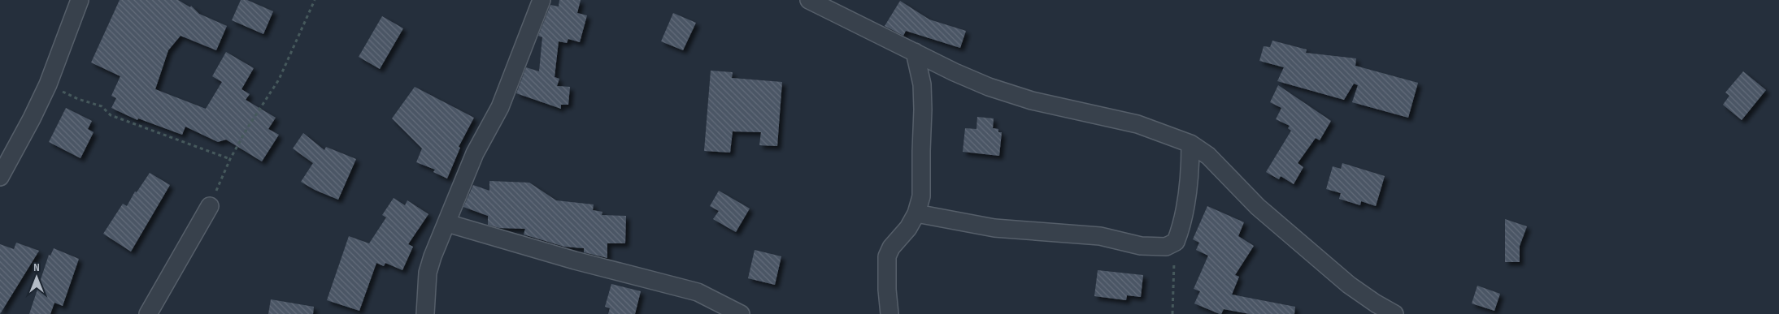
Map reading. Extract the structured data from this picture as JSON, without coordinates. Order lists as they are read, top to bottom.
{
  "north": "top"
}
